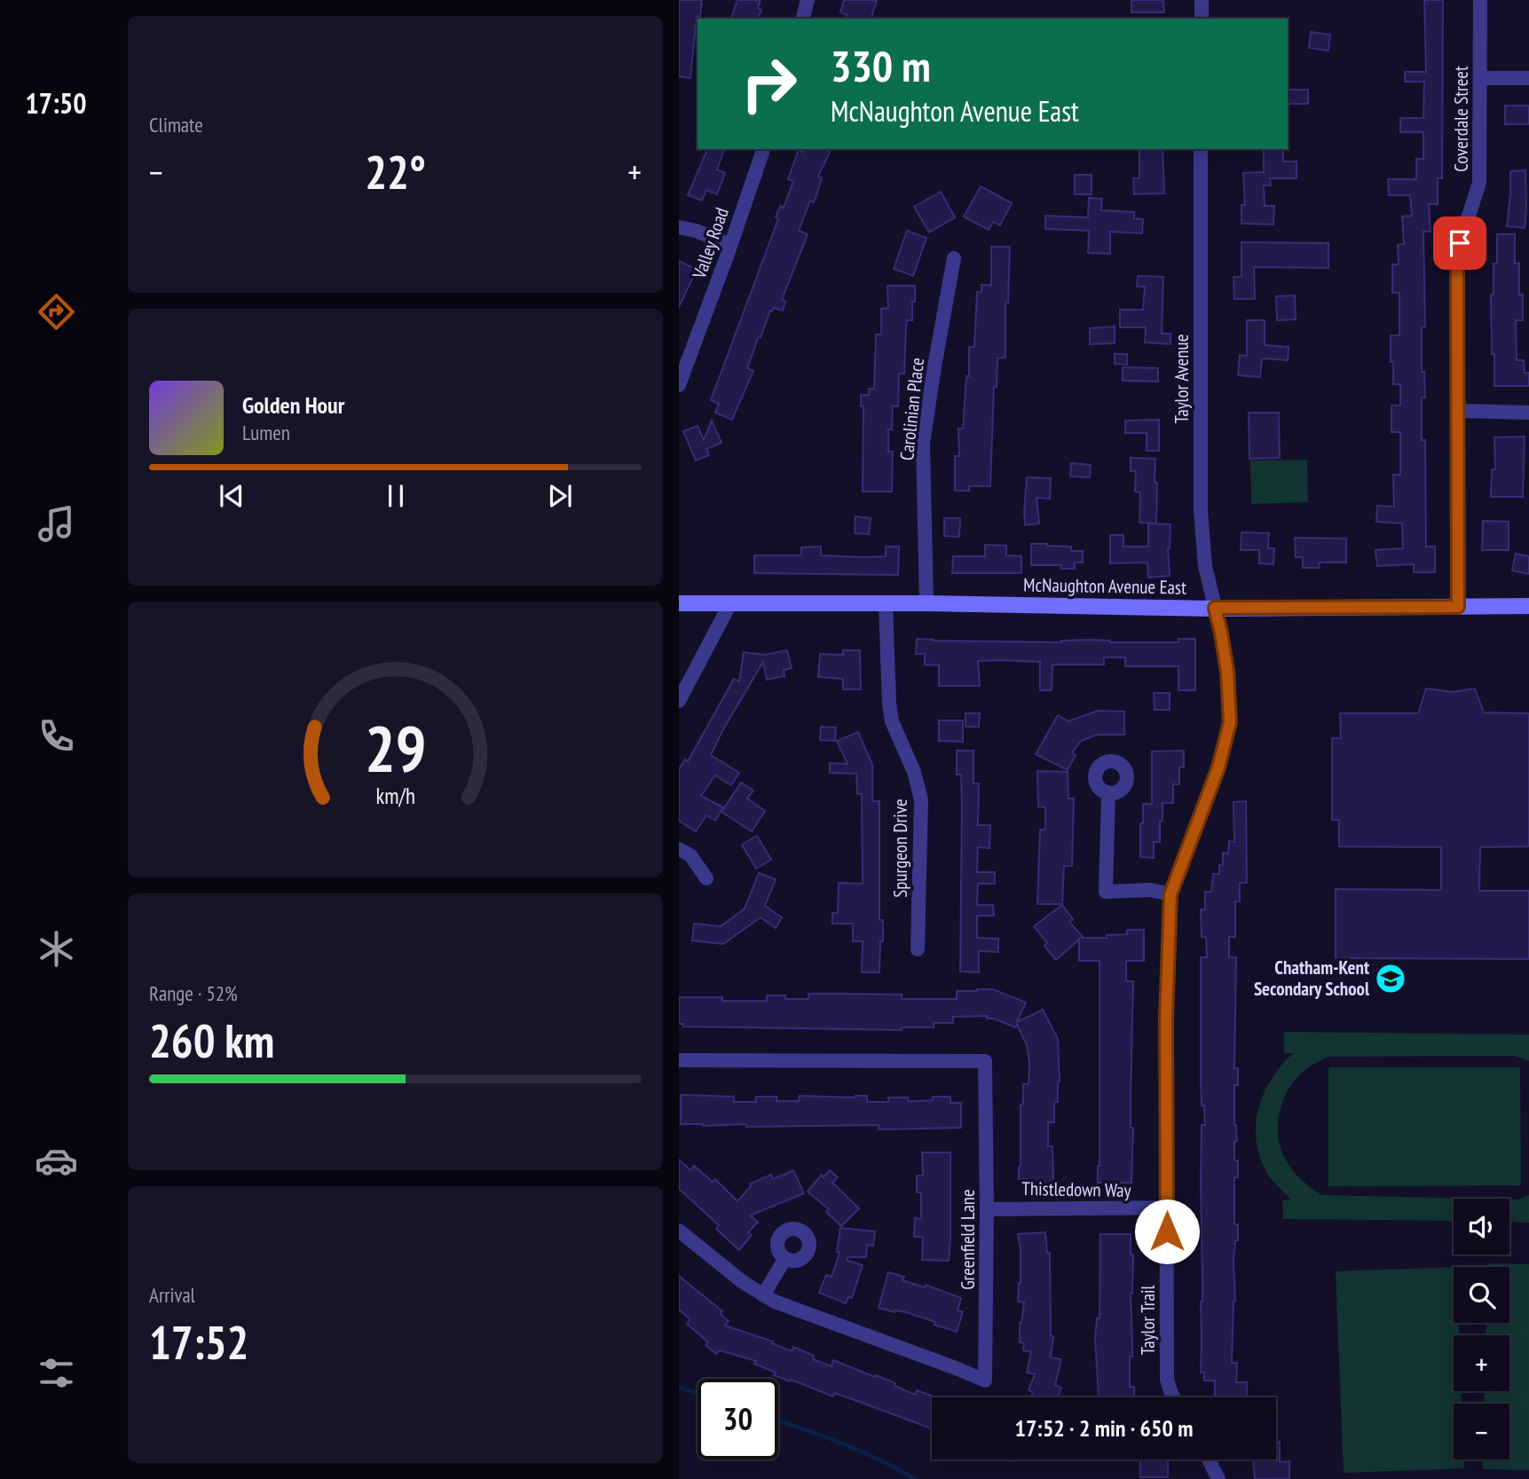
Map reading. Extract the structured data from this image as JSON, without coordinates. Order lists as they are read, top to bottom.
{
  "streets": {
    "main road": ["McNaughton Avenue East"],
    "street": [
      "Coverdale Street",
      "Valley Road",
      "Taylor Avenue",
      "Carolinian Place",
      "Spurgeon Drive",
      "Thistledown Way",
      "Greenfield Lane",
      "Taylor Trail"
    ]
  },
  "crossings": [
    ["Coverdale Street", "McNaughton Avenue East"],
    ["Taylor Avenue", "McNaughton Avenue East"],
    ["Taylor Avenue", "Taylor Trail"],
    ["Carolinian Place", "McNaughton Avenue East"],
    ["McNaughton Avenue East", "Spurgeon Drive"],
    ["McNaughton Avenue East", "Taylor Trail"],
    ["Thistledown Way", "Greenfield Lane"],
    ["Thistledown Way", "Taylor Trail"]
  ],
  "places": {
    "school or university": ["Chatham-Kent Secondary School"]
  },
  "page": {
    "tabs": "17:50",
    "tile": [
      "Climate",
      ["Range · 52%", "260 km"],
      ["Arrival", "17:52"]
    ],
    "turn": ["330 m", "McNaughton Avenue East"],
    "heat": ["−", "22°", "+"],
    "song": ["Golden Hour", "Lumen"],
    "map_buttons": ["+", "−"],
    "limit": "30",
    "trip": "17:52 · 2 min · 650 m",
    "gauge": ["29", "km/h"]
  }
}
